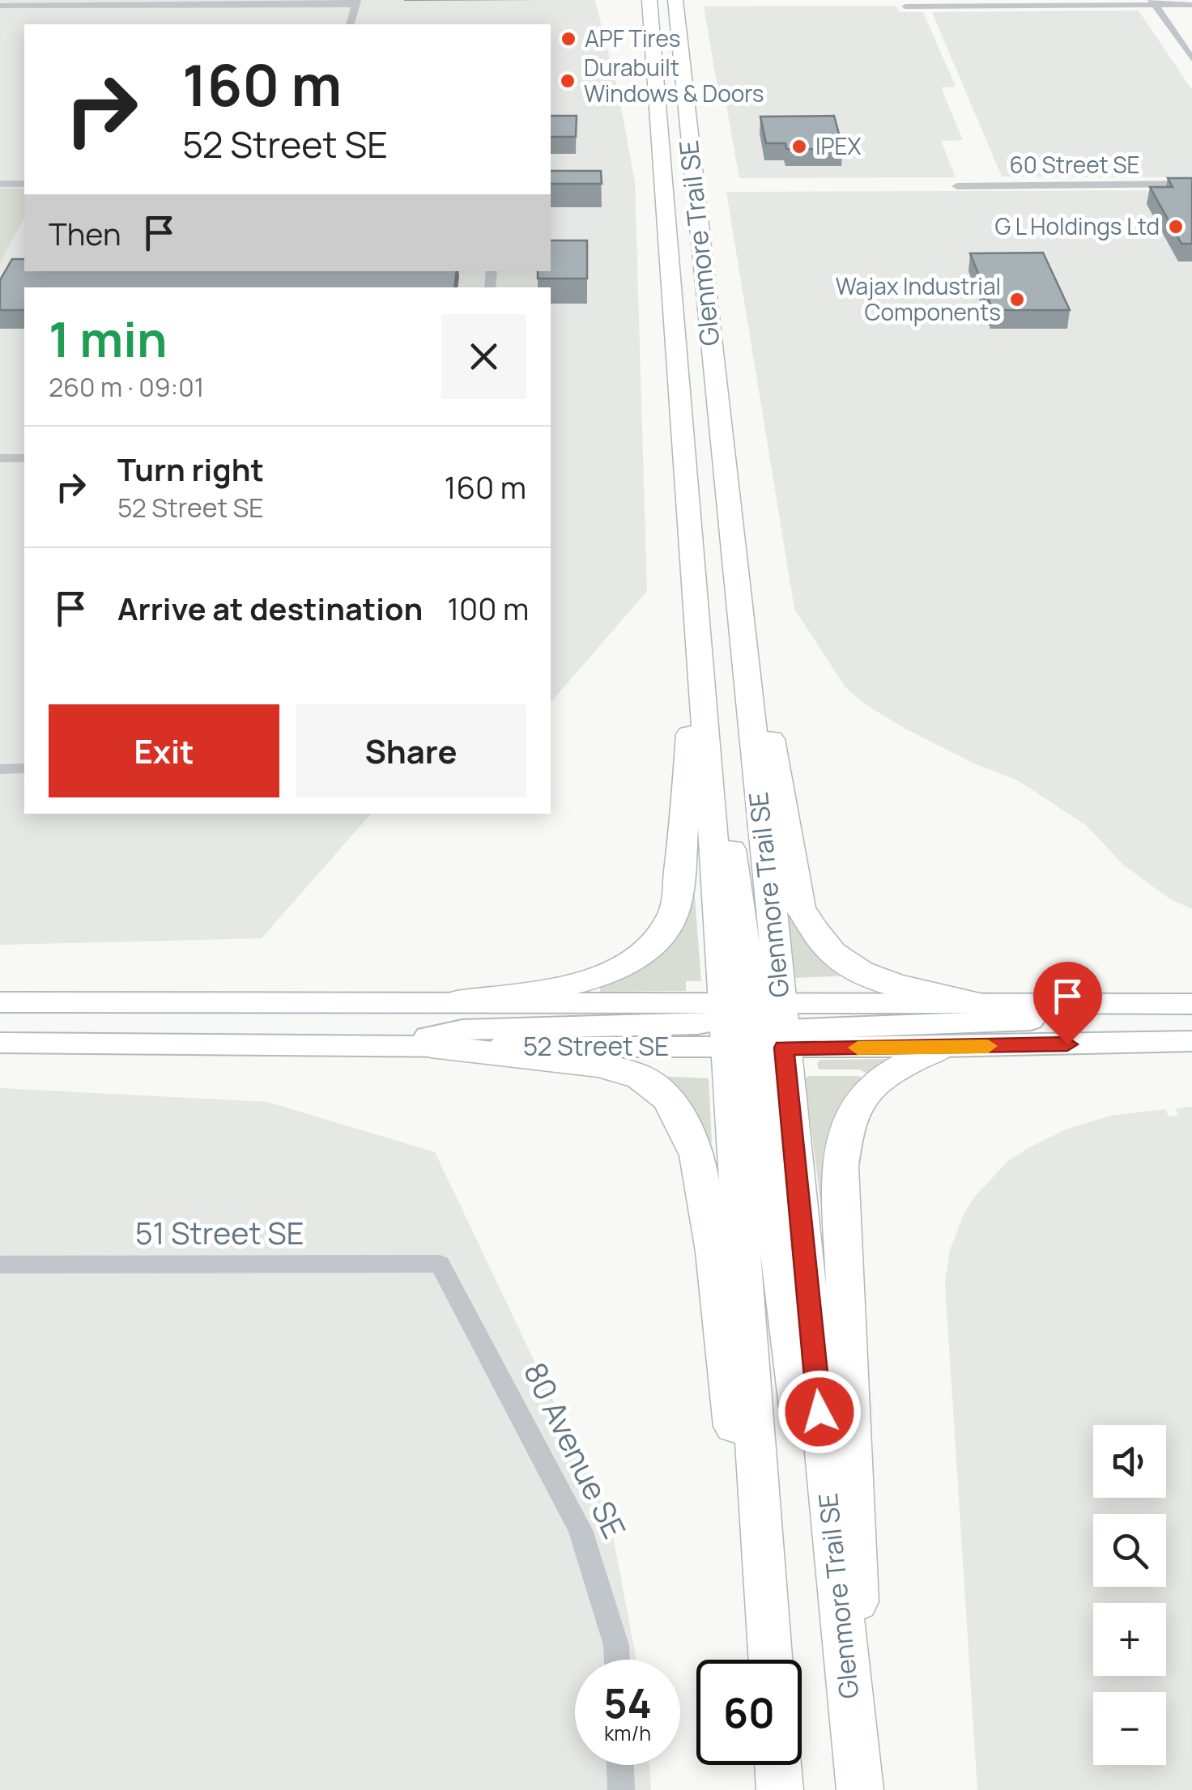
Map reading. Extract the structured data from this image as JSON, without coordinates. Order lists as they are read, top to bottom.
{
  "streets": {
    "main road": ["Glenmore Trail SE", "52 Street SE"],
    "street": ["60 Street SE", "51 Street SE", "80 Avenue SE"]
  },
  "crossings": [
    ["Glenmore Trail SE", "52 Street SE"],
    ["51 Street SE", "80 Avenue SE"]
  ],
  "places": [
    "APF Tires",
    "Durabuilt Windows & Doors",
    "IPEX",
    "G L Holdings Ltd",
    "Wajax Industrial Components"
  ],
  "page": {
    "turn": ["160 m", "52 Street SE"],
    "then": "Then",
    "heading": ["1 min", "260 m · 09:01"],
    "list": [
      {
        "name": "Turn right",
        "note": "52 Street SE",
        "value": "160 m"
      },
      {
        "name": "Arrive at destination",
        "value": "100 m"
      }
    ],
    "buttons": ["Exit", "Share"],
    "map_buttons": ["+", "−"],
    "speed": "54 km/h",
    "limit": "60"
  }
}
